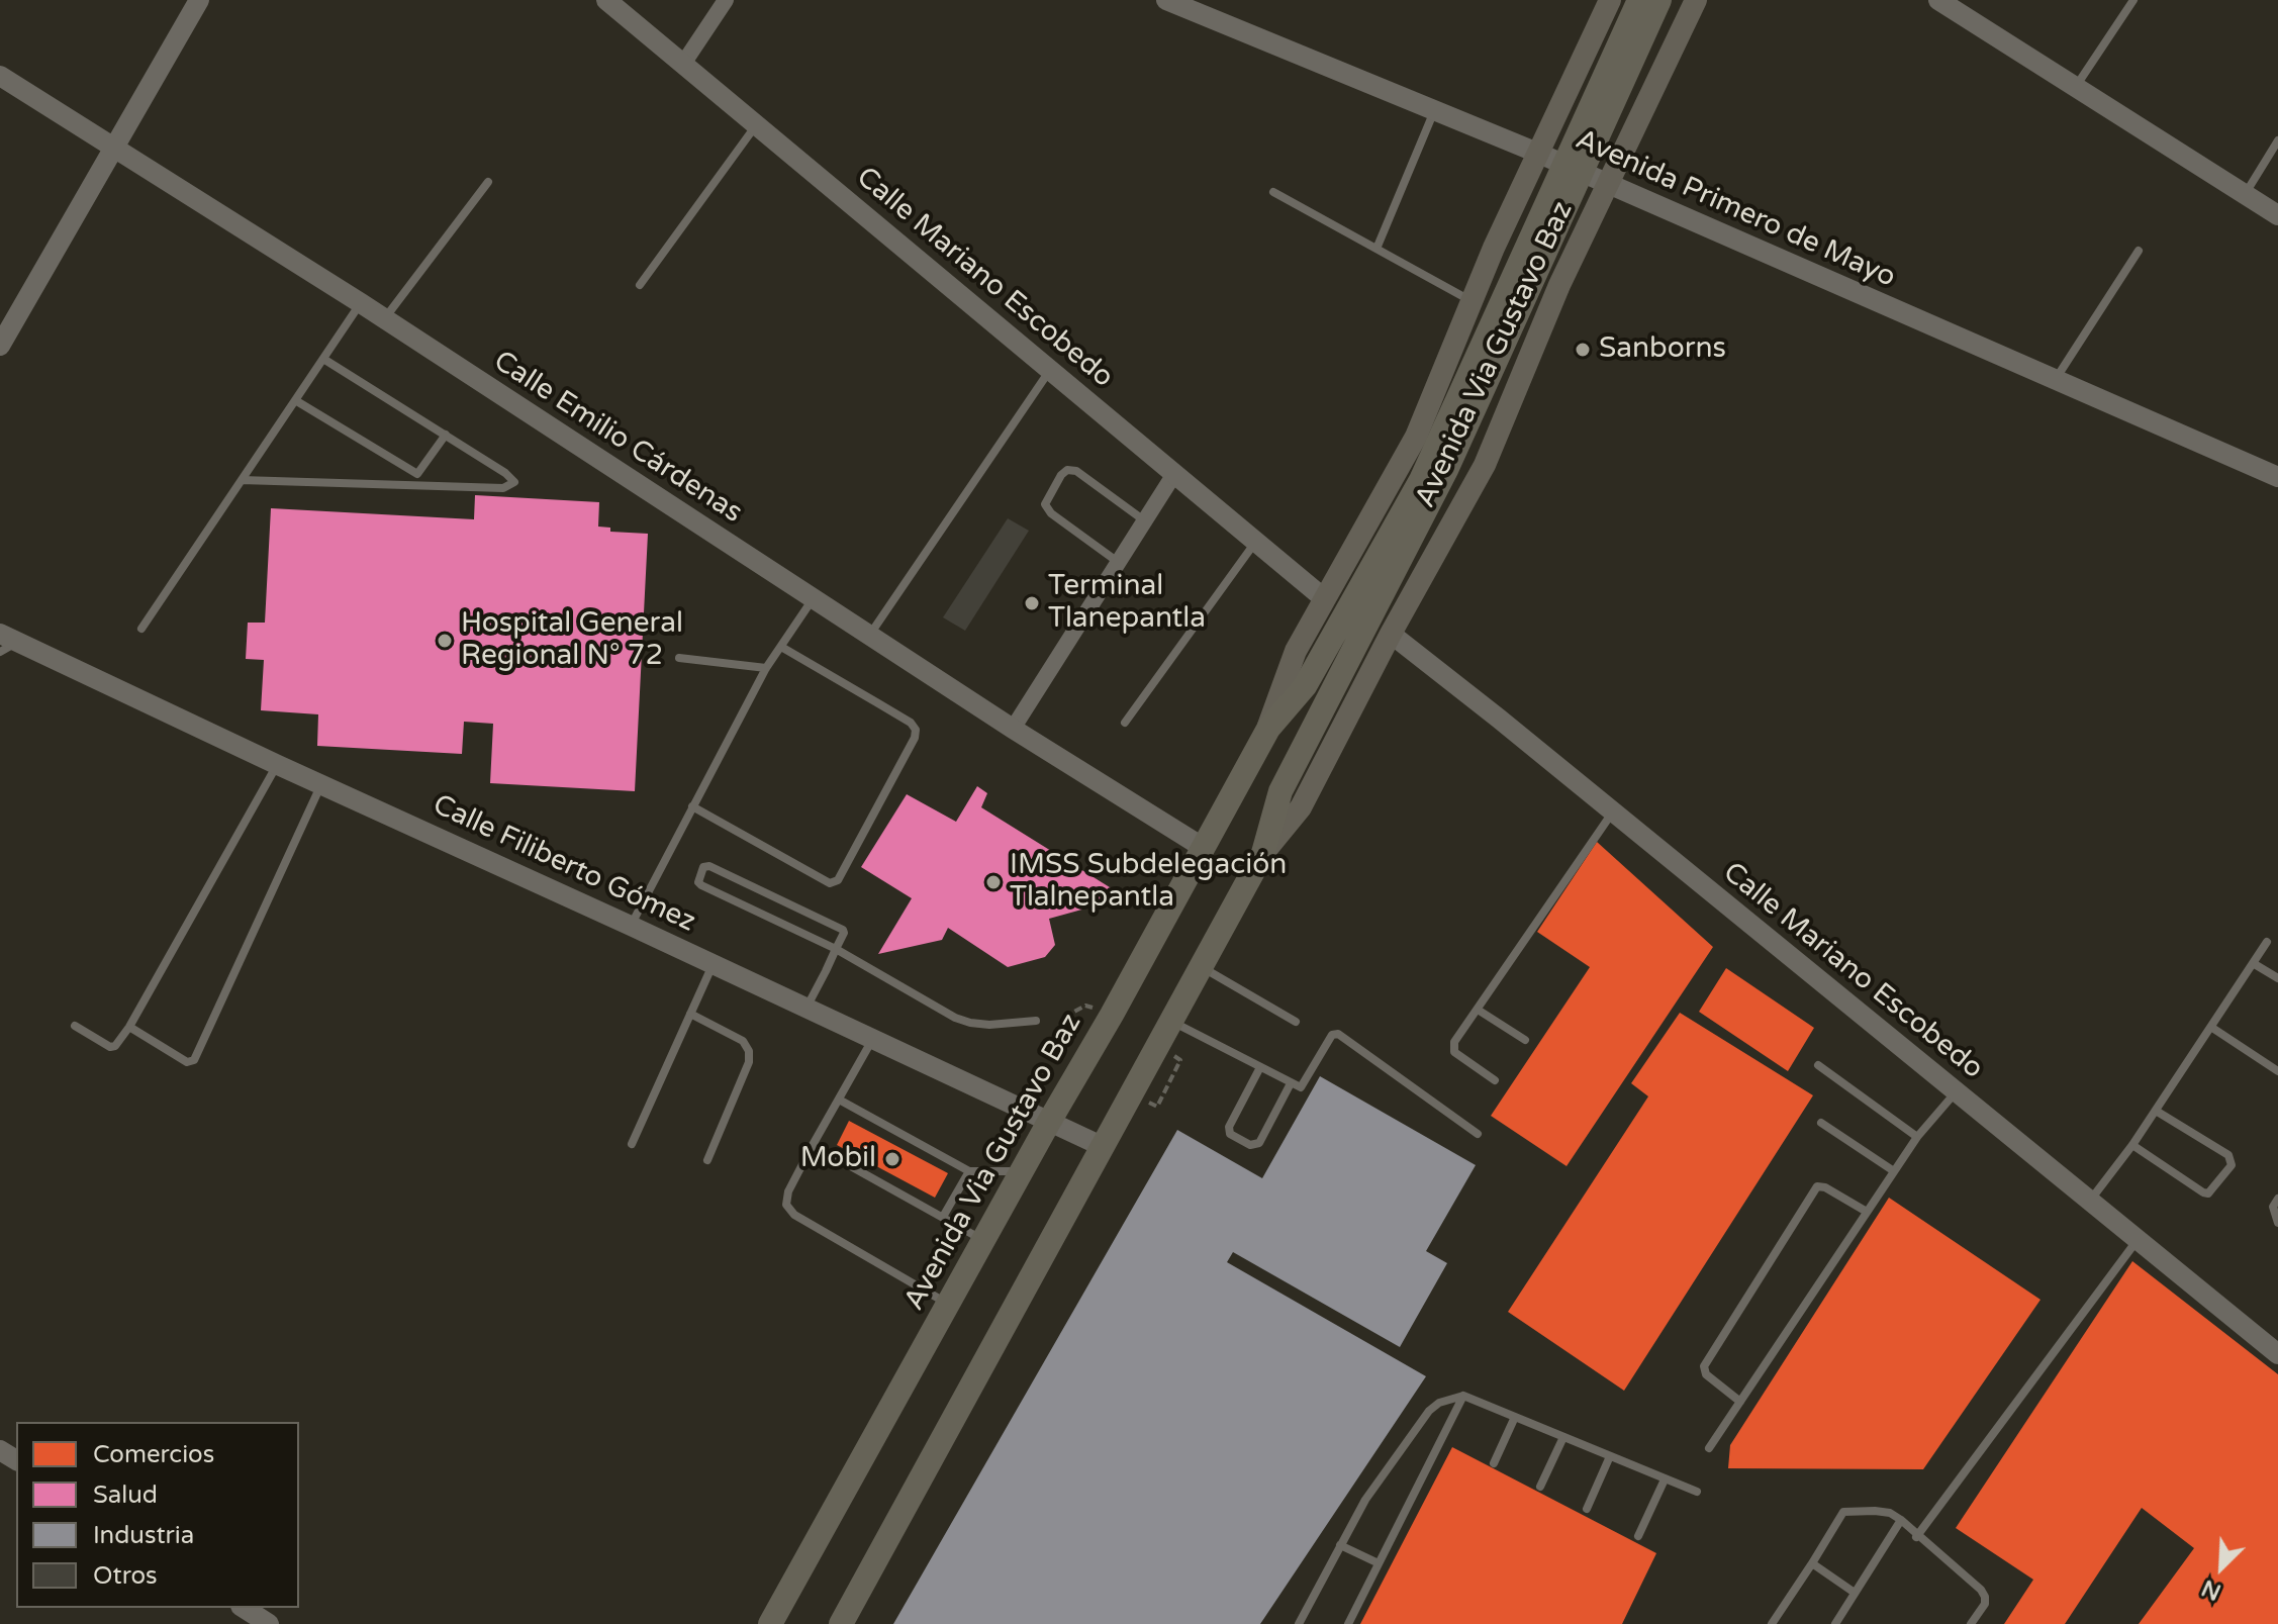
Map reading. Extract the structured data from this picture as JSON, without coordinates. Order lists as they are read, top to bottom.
{
  "streets": {
    "main road": ["Avenida Via Gustavo Baz"],
    "street": [
      "Avenida Primero de Mayo",
      "Calle Mariano Escobedo",
      "Calle Emilio Cárdenas",
      "Calle Filiberto Gómez"
    ]
  },
  "crossings": [
    ["Avenida Primero de Mayo", "Avenida Via Gustavo Baz"],
    ["Calle Mariano Escobedo", "Avenida Via Gustavo Baz"],
    ["Avenida Via Gustavo Baz", "Calle Emilio Cárdenas"],
    ["Avenida Via Gustavo Baz", "Calle Filiberto Gómez"]
  ],
  "places": [
    "Sanborns",
    "Terminal Tlanepantla",
    "Hospital General Regional N° 72",
    "IMSS Subdelegación Tlalnepantla",
    "Mobil"
  ],
  "legend": [
    "Comercios",
    "Salud",
    "Industria",
    "Otros"
  ],
  "north": "bottom left"
}
